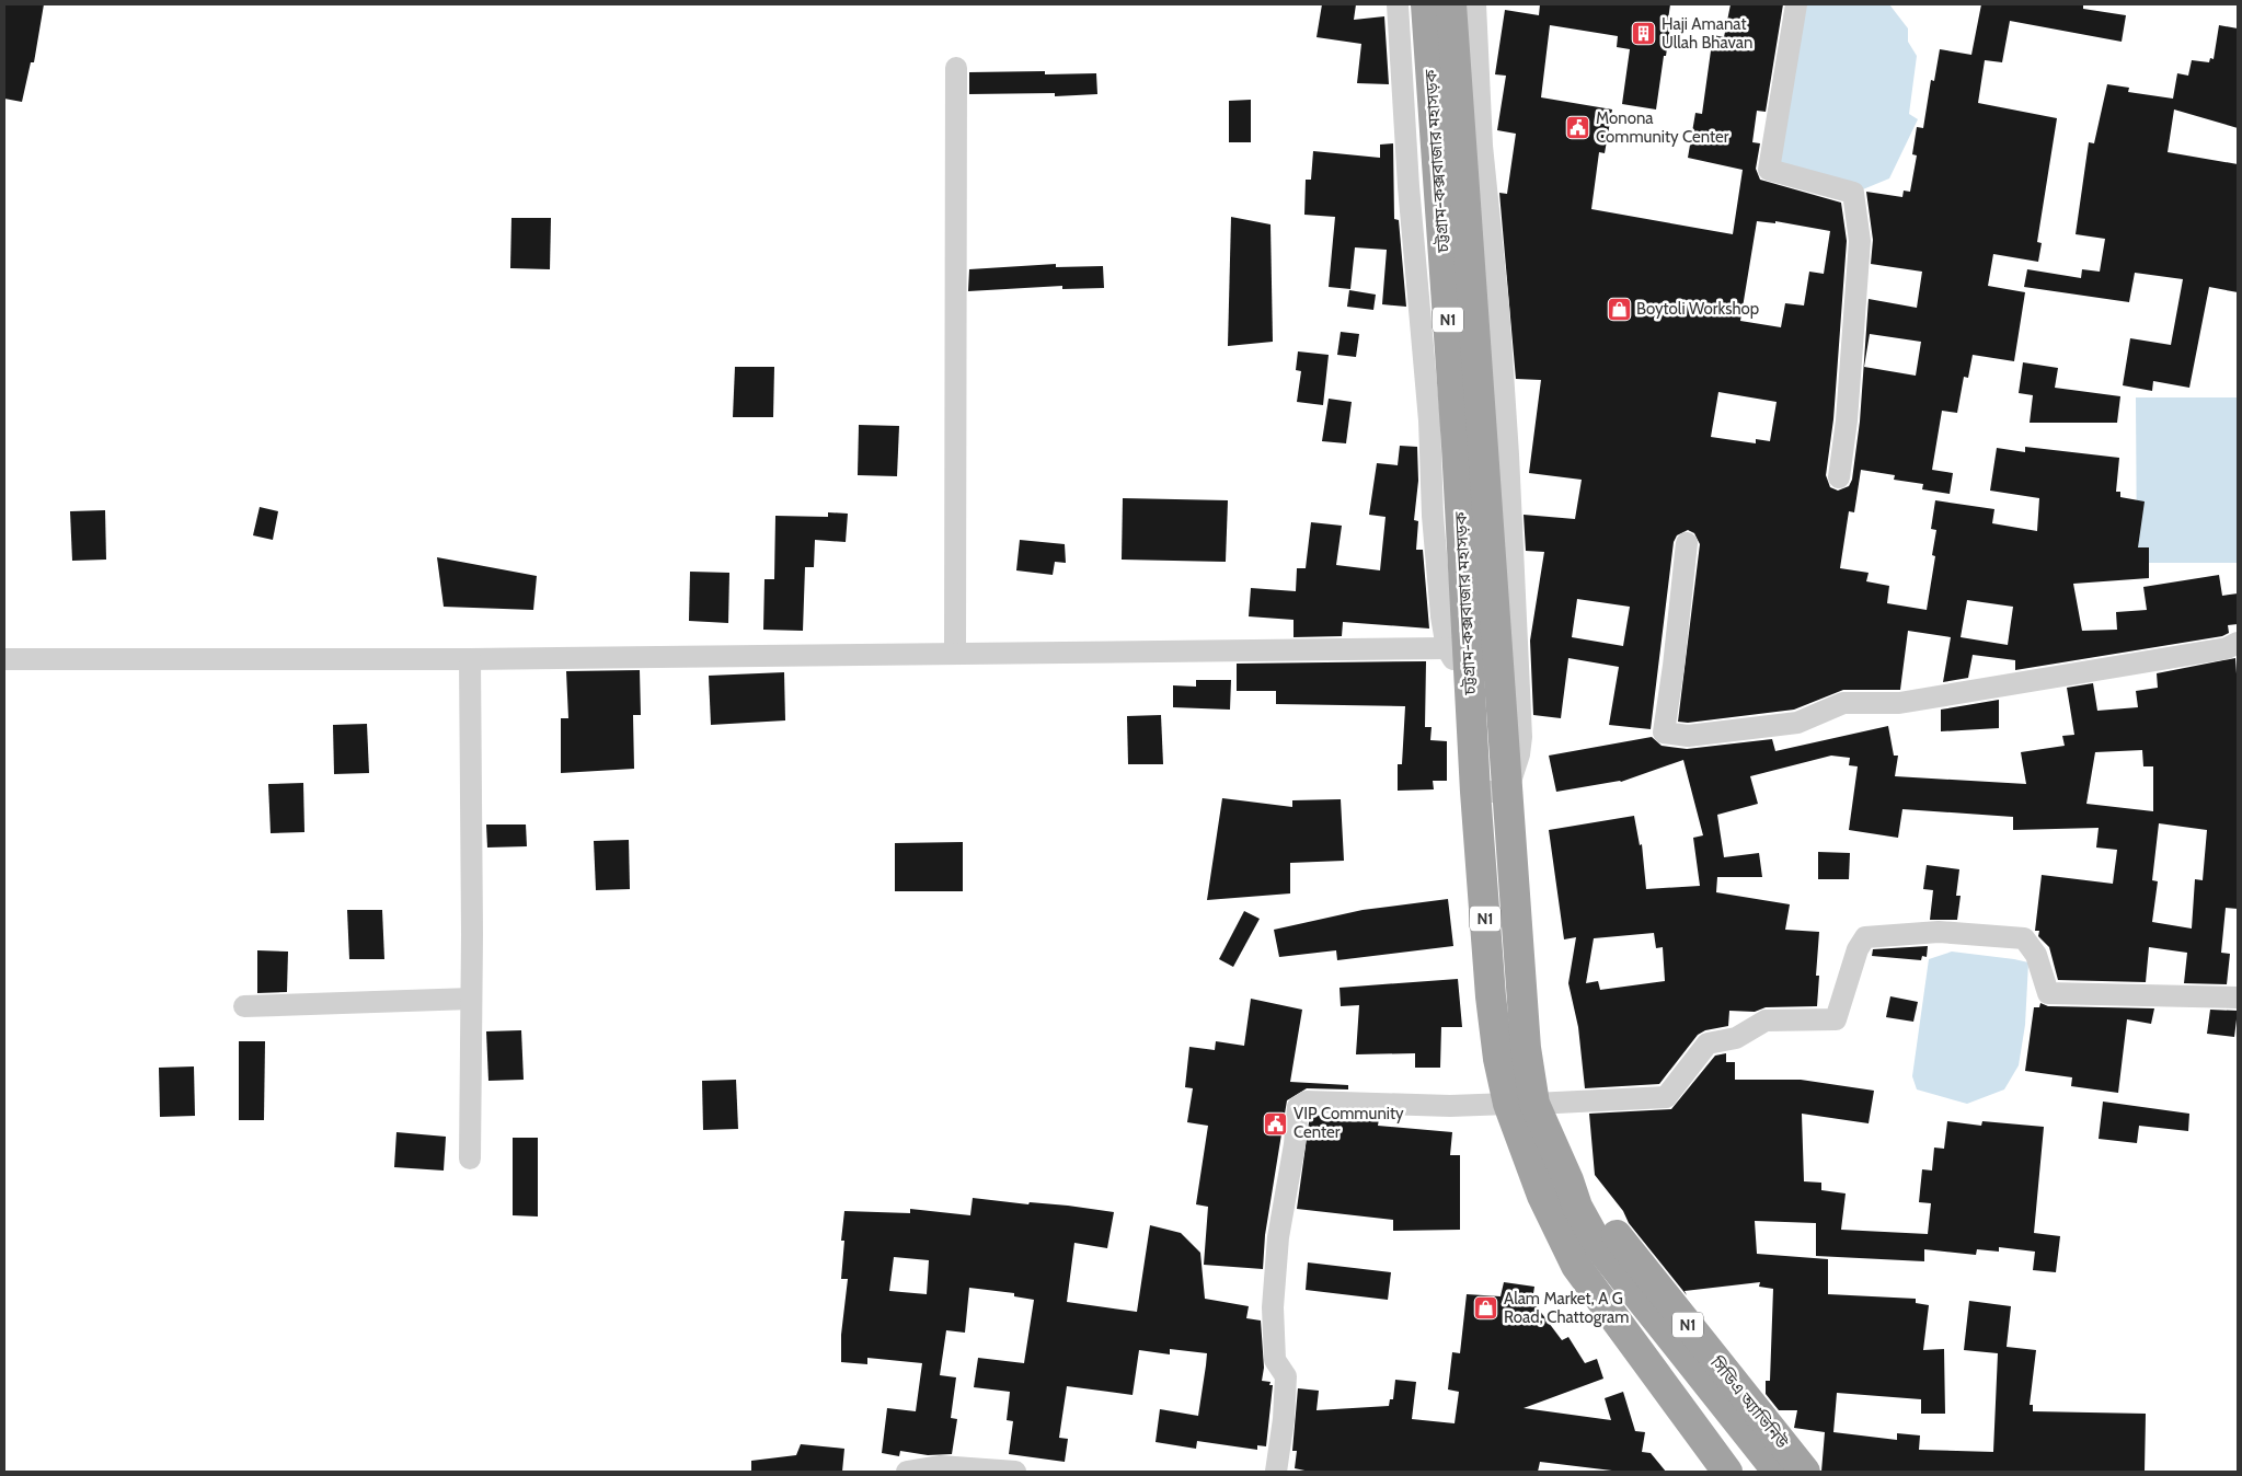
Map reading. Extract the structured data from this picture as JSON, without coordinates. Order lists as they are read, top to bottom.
{
  "streets": {
    "highway": ["চট্টগ্রাম-কক্সবাজার মহাসড়ক", "N1", "সিডিএ অ্যাভিনিউ"]
  },
  "crossings": [
    ["চট্টগ্রাম-কক্সবাজার মহাসড়ক", "N1"],
    ["চট্টগ্রাম-কক্সবাজার মহাসড়ক", "সিডিএ অ্যাভিনিউ"]
  ],
  "places": {
    "building": ["Haji Amanat Ullah Bhavan"],
    "public building": ["Monona Community Center", "VIP Community Center"],
    "shop": ["Boytoli Workshop", "Alam Market, A G Road, Chattogram"]
  }
}
